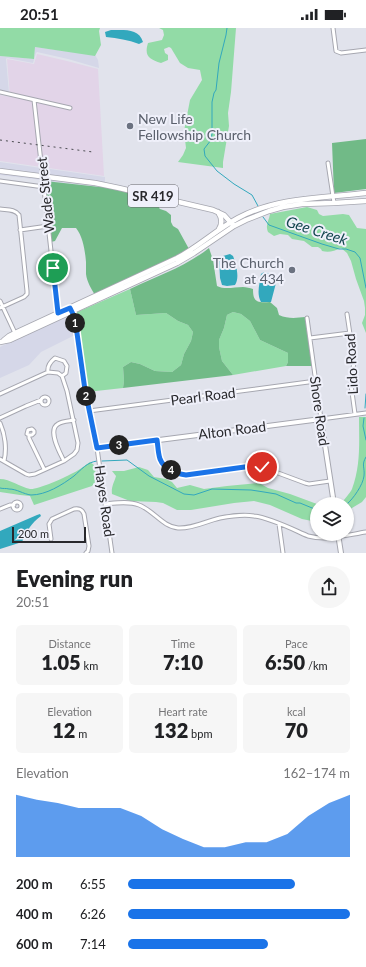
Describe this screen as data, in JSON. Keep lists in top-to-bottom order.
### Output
{
  "streets": {
    "main road": ["SR 419"],
    "street": [
      "Wade Street",
      "Lido Road",
      "Pearl Road",
      "Shore Road",
      "Alton Road",
      "Hayes Road"
    ]
  },
  "crossings": [
    ["Wade Street", "SR 419"],
    ["Lido Road", "Alton Road"],
    ["Pearl Road", "Shore Road"],
    ["Pearl Road", "Hayes Road"],
    ["Shore Road", "Alton Road"],
    ["Alton Road", "Hayes Road"]
  ],
  "water": ["Gee Creek"],
  "places": ["New Life Fellowship Church", "The Church at 434"],
  "scale_bar": "200 m",
  "page": {
    "status": "20:51",
    "pins": [
      "1",
      "2",
      "3",
      "4"
    ],
    "scale": "200 m",
    "heading": ["Evening run", "20:51"],
    "stats": [
      ["Distance", "1.05 km"],
      ["Time", "7:10"],
      ["Pace", "6:50 /km"],
      ["Elevation", "12 m"],
      ["Heart rate", "132 bpm"],
      ["kcal", "70"]
    ],
    "chart": ["Elevation", "162–174 m"],
    "list": [
      {
        "name": "200 m",
        "note": "6:55"
      },
      {
        "name": "400 m",
        "note": "6:26"
      },
      {
        "name": "600 m",
        "note": "7:14"
      }
    ]
  }
}
